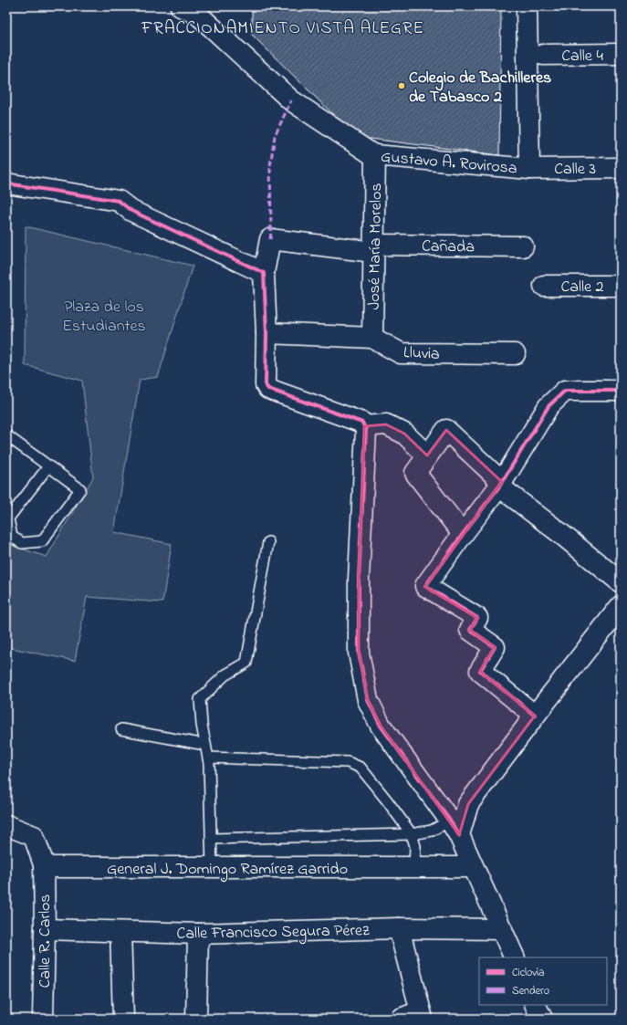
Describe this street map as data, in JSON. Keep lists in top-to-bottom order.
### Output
{
  "streets": {
    "street": [
      "Calle 4",
      "Gustavo A. Rovirosa",
      "Calle 3",
      "Cañada",
      "José María Morelos",
      "Calle 2",
      "Lluvia",
      "General J. Domingo Ramírez Garrido",
      "Calle Francisco Segura Pérez",
      "Calle R. Carlos"
    ]
  },
  "crossings": [
    ["Gustavo A. Rovirosa", "Calle 3"],
    ["Gustavo A. Rovirosa", "José María Morelos"],
    ["Cañada", "José María Morelos"],
    ["José María Morelos", "Lluvia"],
    ["General J. Domingo Ramírez Garrido", "Calle R. Carlos"],
    ["Calle Francisco Segura Pérez", "Calle R. Carlos"]
  ],
  "districts": ["FRACCIONAMIENTO VISTA ALEGRE"],
  "parks": ["Plaza de los Estudiantes"],
  "places": ["Colegio de Bachilleres de Tabasco 2"],
  "legend": ["Ciclovía", "Sendero"]
}
